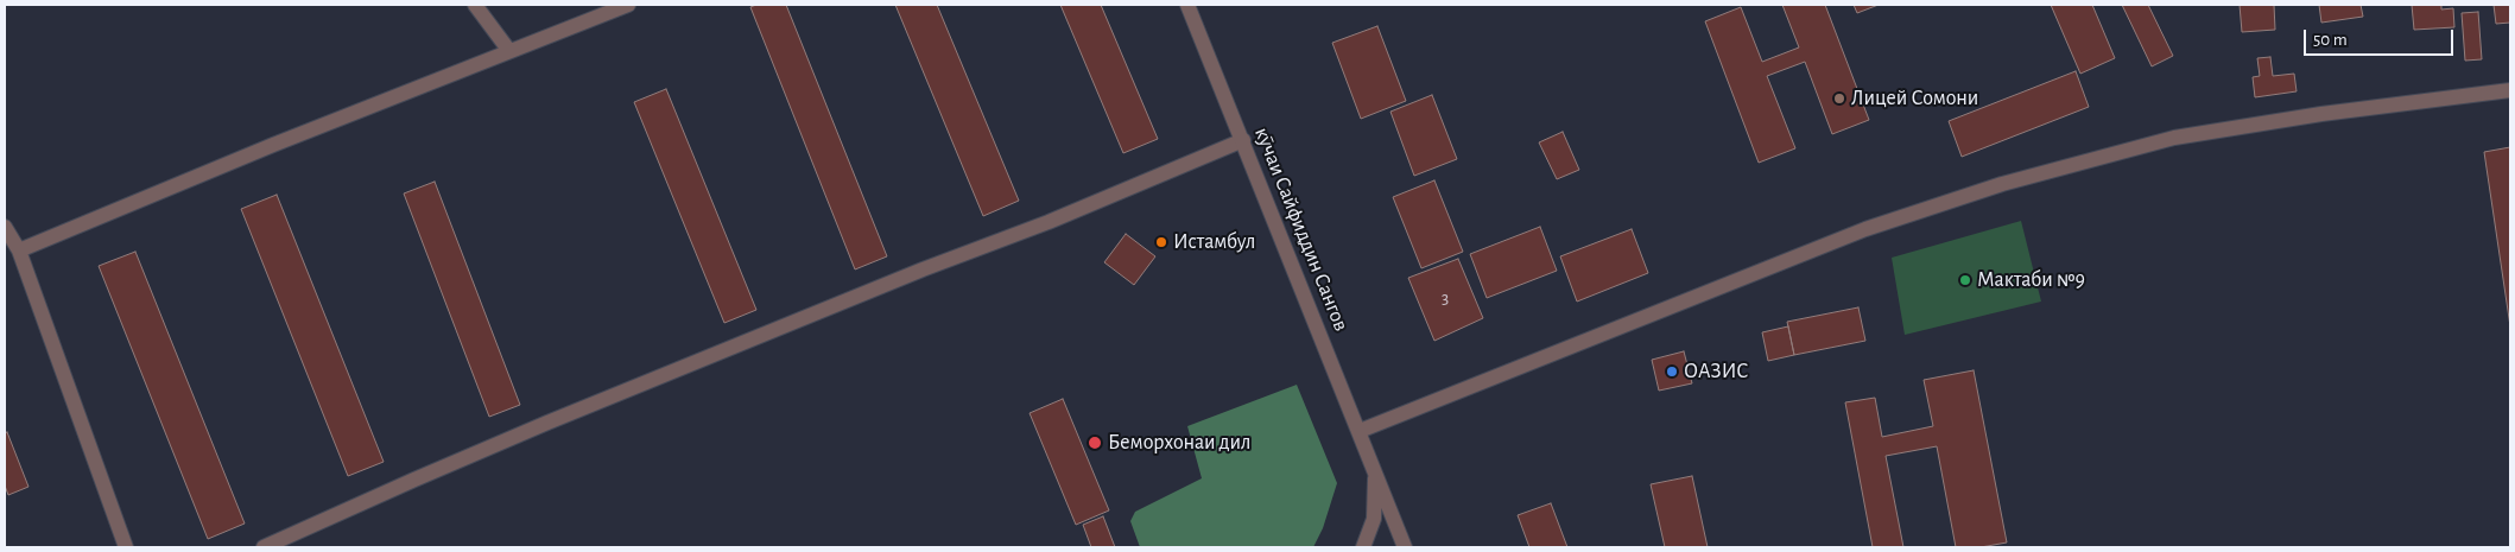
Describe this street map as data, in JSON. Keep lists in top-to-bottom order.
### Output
{
  "streets": {
    "street": ["кӯчаи Сайфиддин Сангов"]
  },
  "places": [
    "Лицей Сомони",
    "Истамбул",
    "Мактаби №9",
    "ОАЗИС",
    "Беморхонаи дил"
  ],
  "house_numbers": ["3"],
  "scale_bar": "50 m"
}
